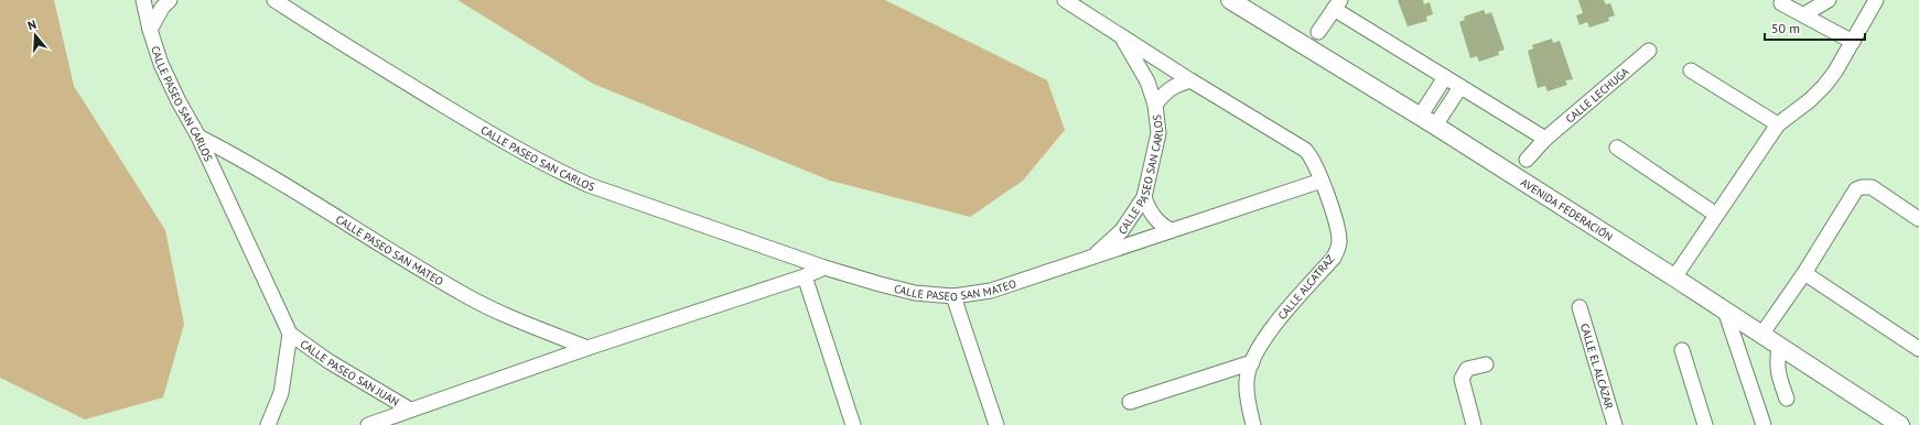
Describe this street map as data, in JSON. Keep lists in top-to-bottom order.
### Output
{
  "streets": {
    "main road": ["AVENIDA FEDERACIÓN"],
    "street": [
      "CALLE LECHUGA",
      "CALLE PASEO SAN CARLOS",
      "CALLE PASEO SAN MATEO",
      "CALLE ALCATRAZ",
      "CALLE EL ALCÁZAR",
      "CALLE PASEO SAN JUAN"
    ]
  },
  "crossings": [
    ["CALLE PASEO SAN CARLOS", "CALLE PASEO SAN MATEO"],
    ["CALLE PASEO SAN CARLOS", "CALLE ALCATRAZ"],
    ["CALLE PASEO SAN CARLOS", "CALLE PASEO SAN JUAN"],
    ["CALLE PASEO SAN MATEO", "CALLE ALCATRAZ"]
  ],
  "scale_bar": "50 m",
  "north": "top"
}
